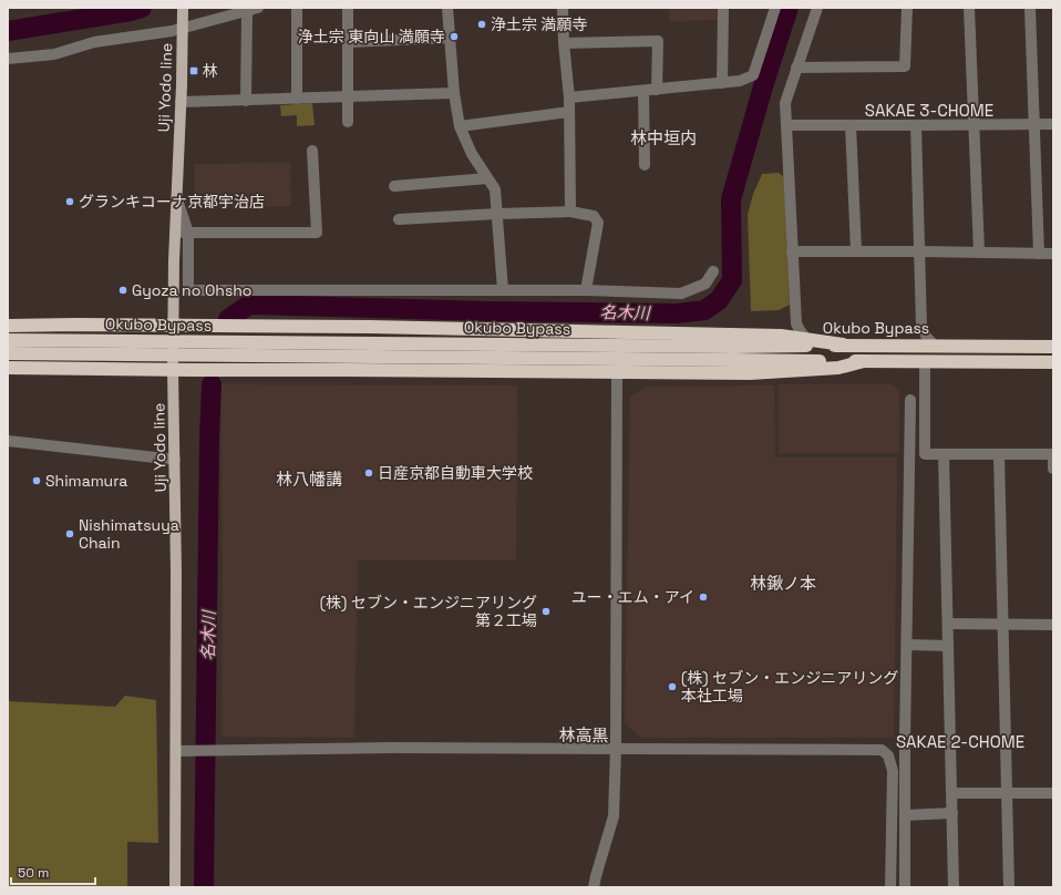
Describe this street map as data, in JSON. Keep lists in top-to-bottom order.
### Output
{
  "streets": {
    "highway": ["Okubo Bypass"],
    "main road": ["Uji Yodo line"]
  },
  "districts": [
    "SAKAE 3-CHOME",
    "林中垣内",
    "林八幡講",
    "林鍬ノ本",
    "林高黒",
    "SAKAE 2-CHOME"
  ],
  "water": ["名木川"],
  "places": {
    "other": [
      "浄土宗 満願寺",
      "浄土宗 東向山 満願寺",
      "グランキコーナ京都宇治店",
      "Gyoza no Ohsho",
      "日産京都自動車大学校",
      "Shimamura",
      "Nishimatsuya Chain",
      "ユー・エム・アイ",
      "(株) セブン・エンジニアリング 第２工場",
      "(株) セブン・エンジニアリング 本社工場"
    ],
    "transit": ["林"]
  },
  "scale_bar": "50 m"
}
